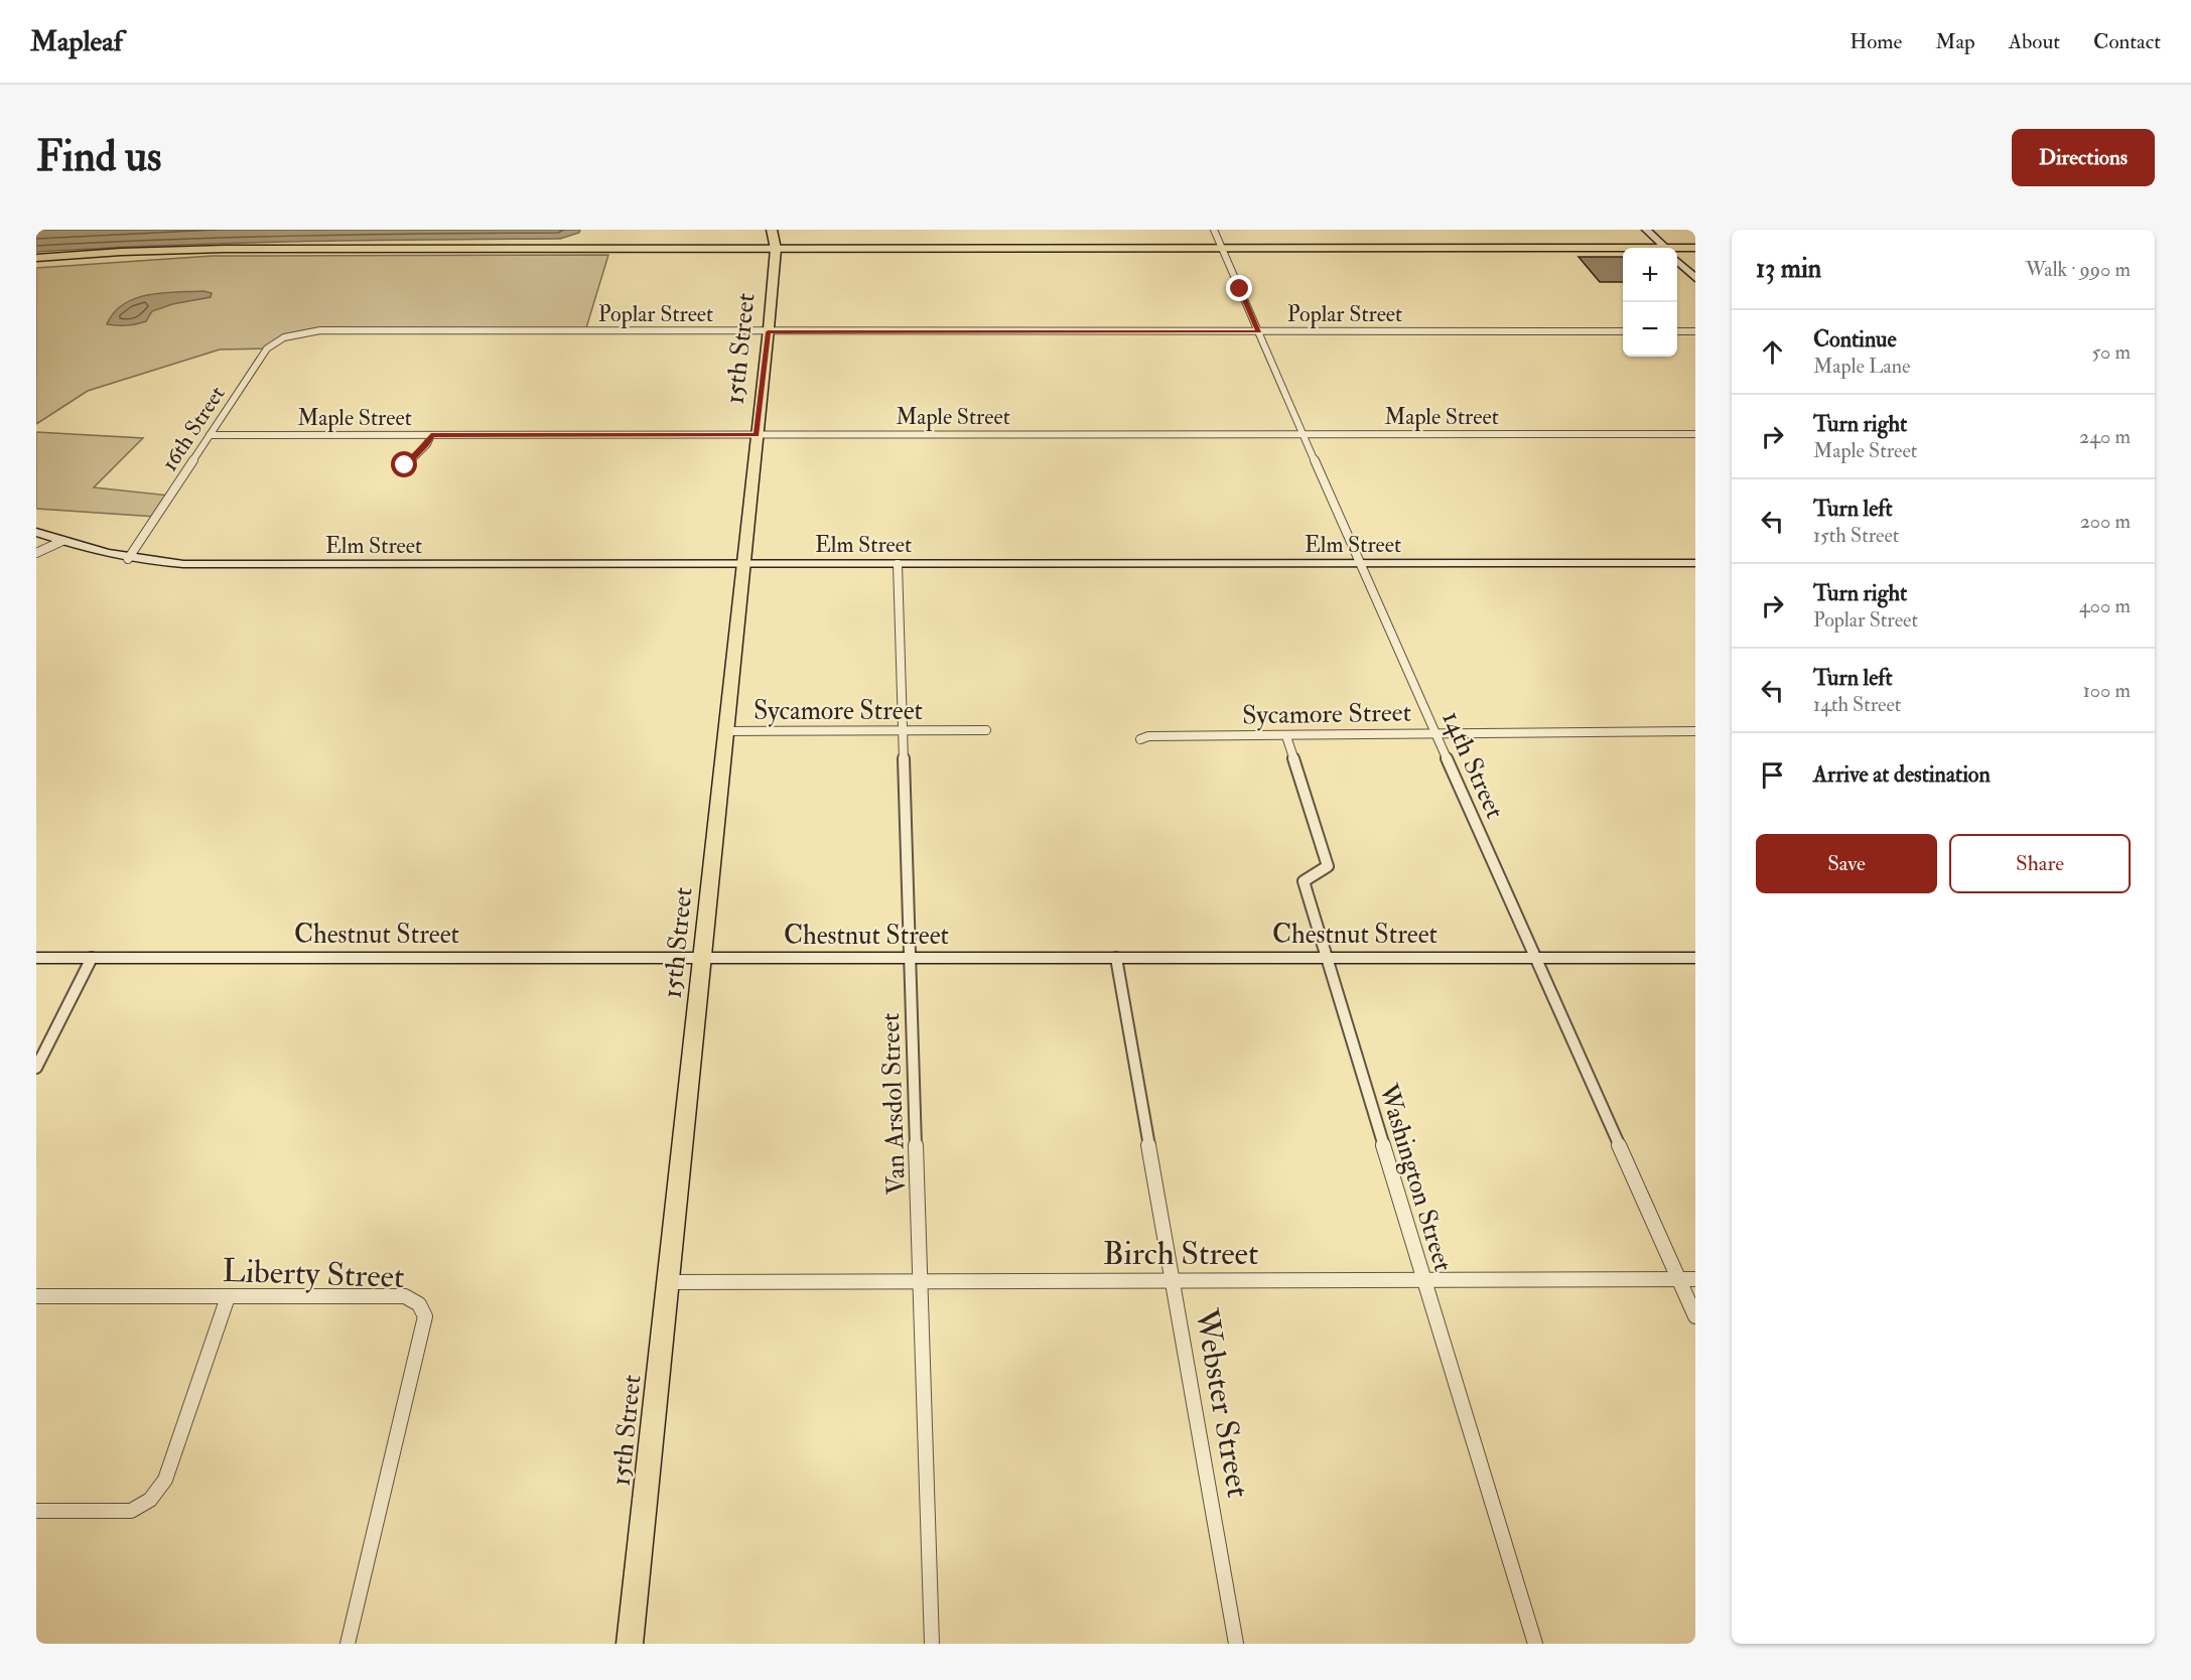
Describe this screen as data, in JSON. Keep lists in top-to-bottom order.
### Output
{
  "streets": {
    "main road": ["15th Street", "Elm Street", "Chestnut Street"],
    "street": [
      "Poplar Street",
      "Maple Street",
      "16th Street",
      "Sycamore Street",
      "14th Street",
      "Van Arsdol Street",
      "Washington Street",
      "Birch Street",
      "Liberty Street",
      "Webster Street"
    ]
  },
  "crossings": [
    ["Poplar Street", "15th Street"],
    ["Poplar Street", "16th Street"],
    ["Poplar Street", "14th Street"],
    ["15th Street", "Maple Street"],
    ["15th Street", "Elm Street"],
    ["15th Street", "Sycamore Street"],
    ["15th Street", "Chestnut Street"],
    ["15th Street", "Birch Street"],
    ["Maple Street", "16th Street"],
    ["Maple Street", "14th Street"],
    ["16th Street", "Elm Street"],
    ["Elm Street", "14th Street"],
    ["Elm Street", "Van Arsdol Street"],
    ["Sycamore Street", "14th Street"],
    ["Sycamore Street", "Van Arsdol Street"],
    ["Sycamore Street", "Washington Street"],
    ["14th Street", "Chestnut Street"],
    ["14th Street", "Birch Street"],
    ["Chestnut Street", "Van Arsdol Street"],
    ["Chestnut Street", "Washington Street"],
    ["Chestnut Street", "Webster Street"],
    ["Van Arsdol Street", "Birch Street"],
    ["Washington Street", "Birch Street"],
    ["Birch Street", "Webster Street"]
  ],
  "page": {
    "header": "Mapleaf",
    "nav": [
      "Home",
      "Map",
      "About",
      "Contact"
    ],
    "buttons": [
      "Directions",
      ["Save", "Share"]
    ],
    "title": "Find us",
    "heading": ["13 min", "Walk · 990 m"],
    "map_buttons": ["+", "−"],
    "list": [
      ["Continue", "Maple Lane", "50 m"],
      ["Turn right", "Maple Street", "240 m"],
      ["Turn left", "15th Street", "200 m"],
      ["Turn right", "Poplar Street", "400 m"],
      ["Turn left", "14th Street", "100 m"],
      "Arrive at destination"
    ]
  }
}
